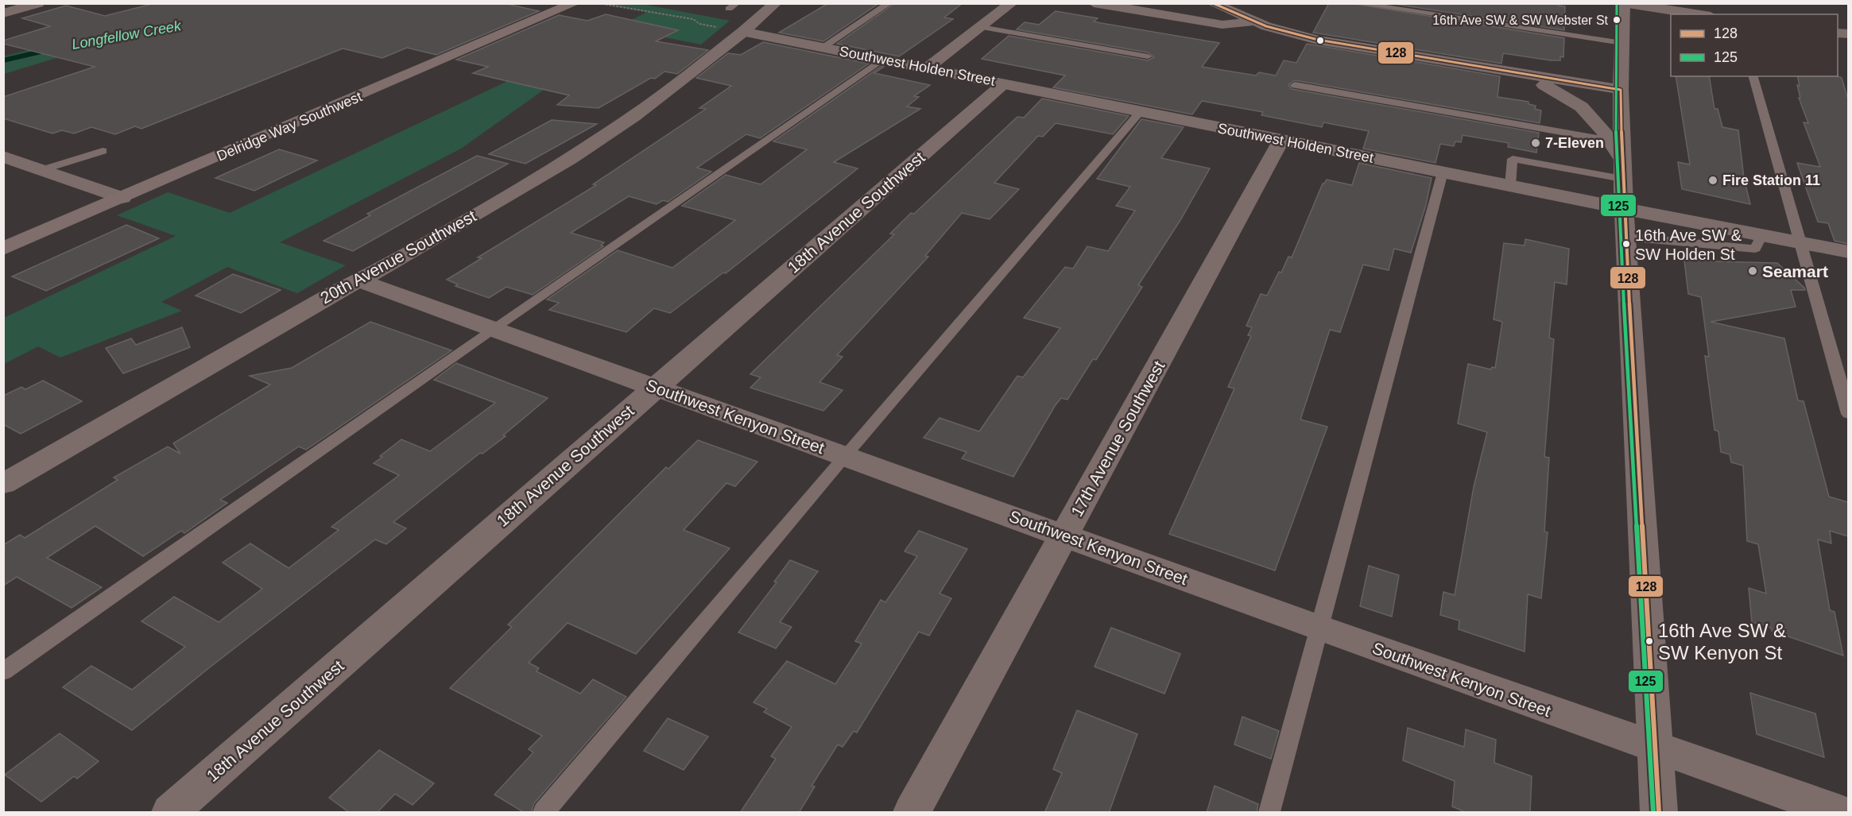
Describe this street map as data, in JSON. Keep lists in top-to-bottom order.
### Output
{
  "streets": {
    "main road": ["Delridge Way Southwest"],
    "street": [
      "Southwest Holden Street",
      "18th Avenue Southwest",
      "20th Avenue Southwest",
      "Southwest Kenyon Street",
      "17th Avenue Southwest"
    ]
  },
  "crossings": [
    ["Southwest Holden Street", "18th Avenue Southwest"],
    ["Southwest Holden Street", "20th Avenue Southwest"],
    ["Southwest Holden Street", "17th Avenue Southwest"],
    ["18th Avenue Southwest", "Southwest Kenyon Street"],
    ["20th Avenue Southwest", "Southwest Kenyon Street"],
    ["Southwest Kenyon Street", "17th Avenue Southwest"]
  ],
  "water": ["Longfellow Creek"],
  "places": [
    "16th Ave SW & SW Webster St",
    "7-Eleven",
    "Fire Station 11",
    "16th Ave SW & SW Holden St",
    "Seamart",
    "16th Ave SW & SW Kenyon St"
  ],
  "lines": ["transit line 128", "transit line 125"],
  "legend": ["128", "125"]
}
